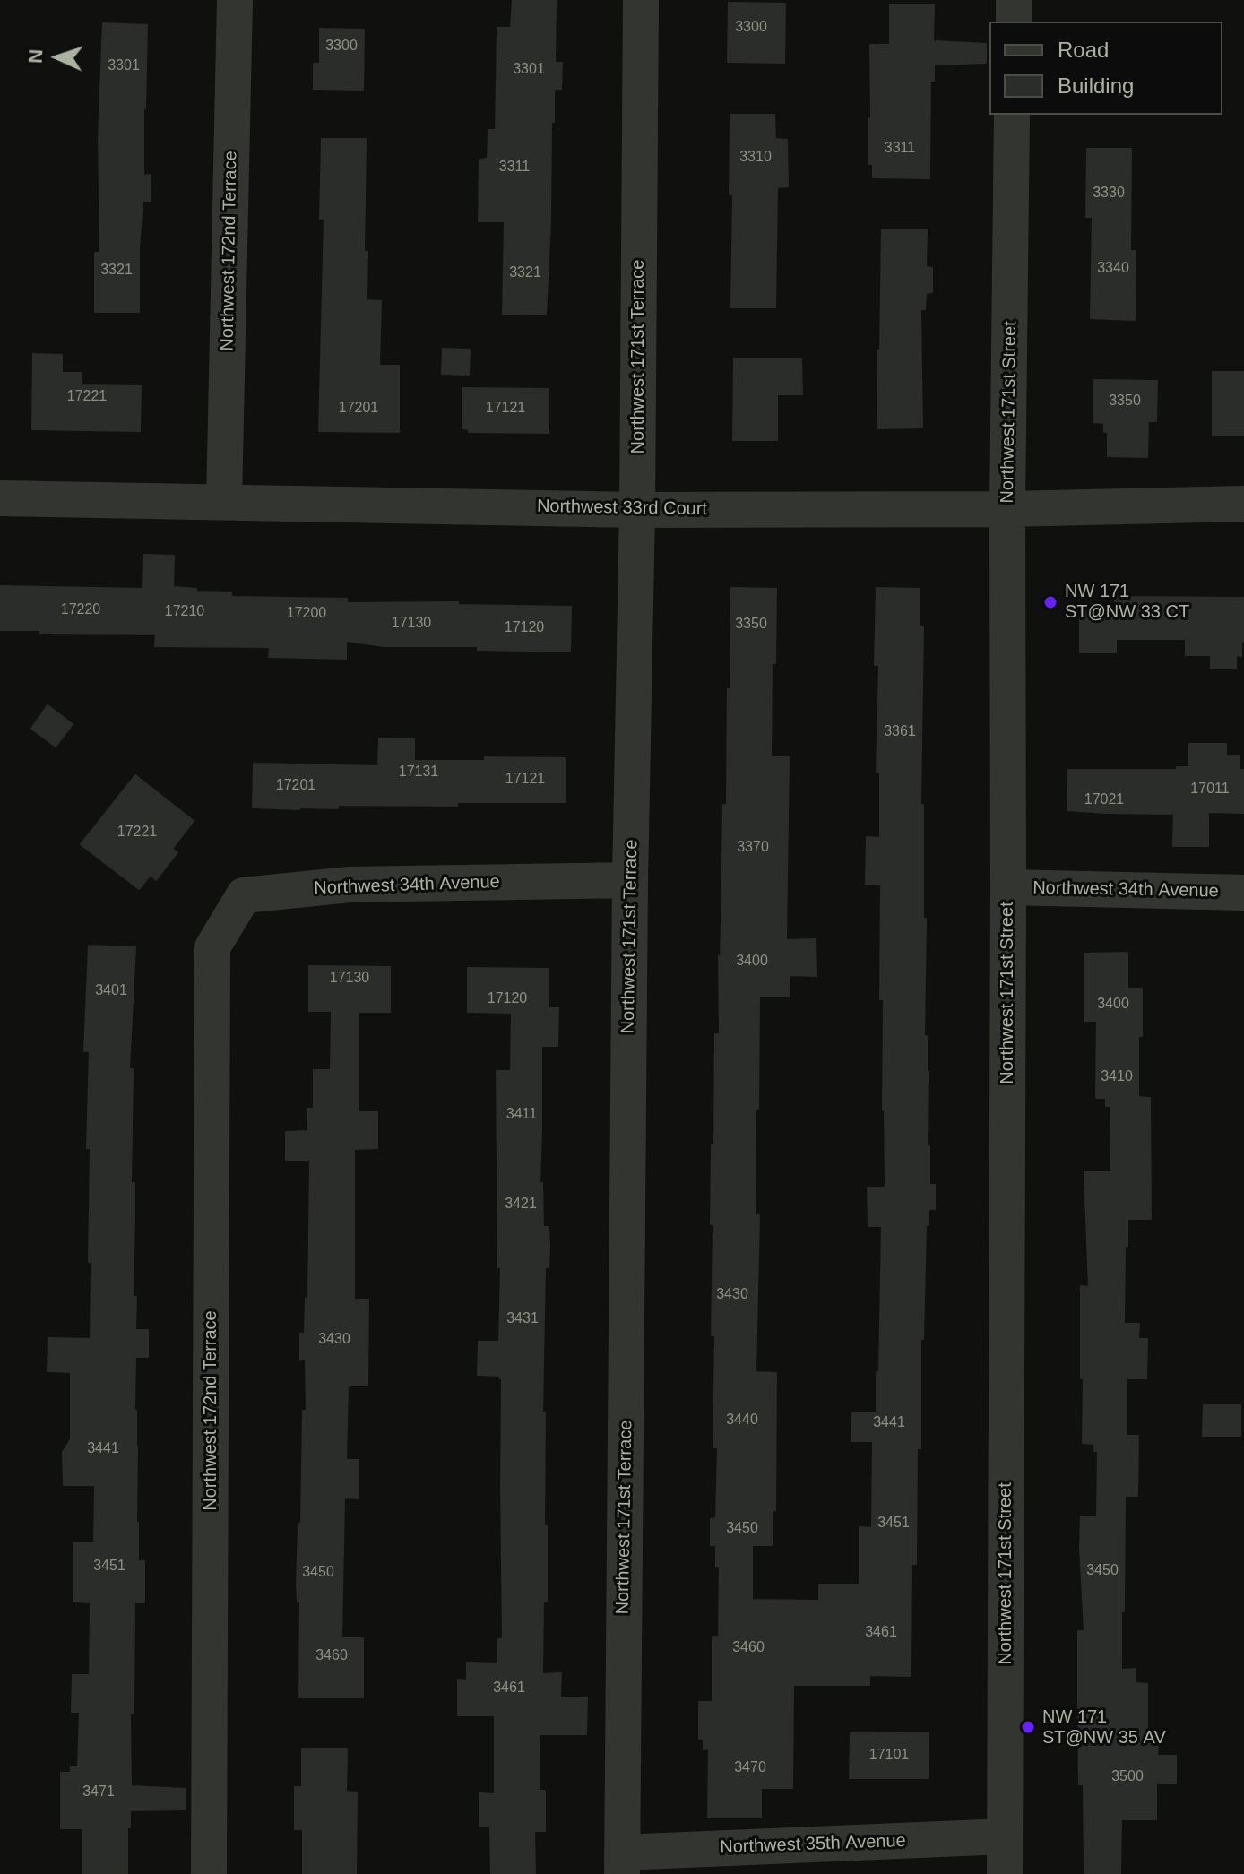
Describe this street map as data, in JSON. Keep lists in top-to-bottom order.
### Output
{
  "streets": {
    "street": [
      "Northwest 172nd Terrace",
      "Northwest 171st Terrace",
      "Northwest 171st Street",
      "Northwest 33rd Court",
      "Northwest 34th Avenue",
      "Northwest 35th Avenue"
    ]
  },
  "crossings": [
    ["Northwest 172nd Terrace", "Northwest 33rd Court"],
    ["Northwest 172nd Terrace", "Northwest 34th Avenue"],
    ["Northwest 171st Terrace", "Northwest 33rd Court"],
    ["Northwest 171st Terrace", "Northwest 34th Avenue"],
    ["Northwest 171st Terrace", "Northwest 35th Avenue"],
    ["Northwest 171st Street", "Northwest 33rd Court"],
    ["Northwest 171st Street", "Northwest 34th Avenue"],
    ["Northwest 171st Street", "Northwest 35th Avenue"]
  ],
  "places": ["NW 171 ST@NW 33 CT", "NW 171 ST@NW 35 AV"],
  "house_numbers": [
    "3300",
    "3300",
    "3301",
    "3301",
    "3311",
    "3310",
    "3311",
    "3330",
    "3340",
    "3321",
    "3321",
    "17221",
    "3350",
    "17201",
    "17121",
    "17220",
    "17210",
    "17200",
    "17130",
    "3350",
    "17120",
    "3361",
    "17131",
    "17121",
    "17201",
    "17011",
    "17021",
    "17221",
    "3370",
    "3400",
    "17130",
    "3401",
    "17120",
    "3400",
    "3410",
    "3411",
    "3421",
    "3430",
    "3431",
    "3430",
    "3440",
    "3441",
    "3441",
    "3451",
    "3450",
    "3451",
    "3450",
    "3450",
    "3461",
    "3460",
    "3460",
    "3461",
    "17101",
    "3470",
    "3500",
    "3471"
  ],
  "legend": ["Road", "Building"],
  "north": "left"
}
